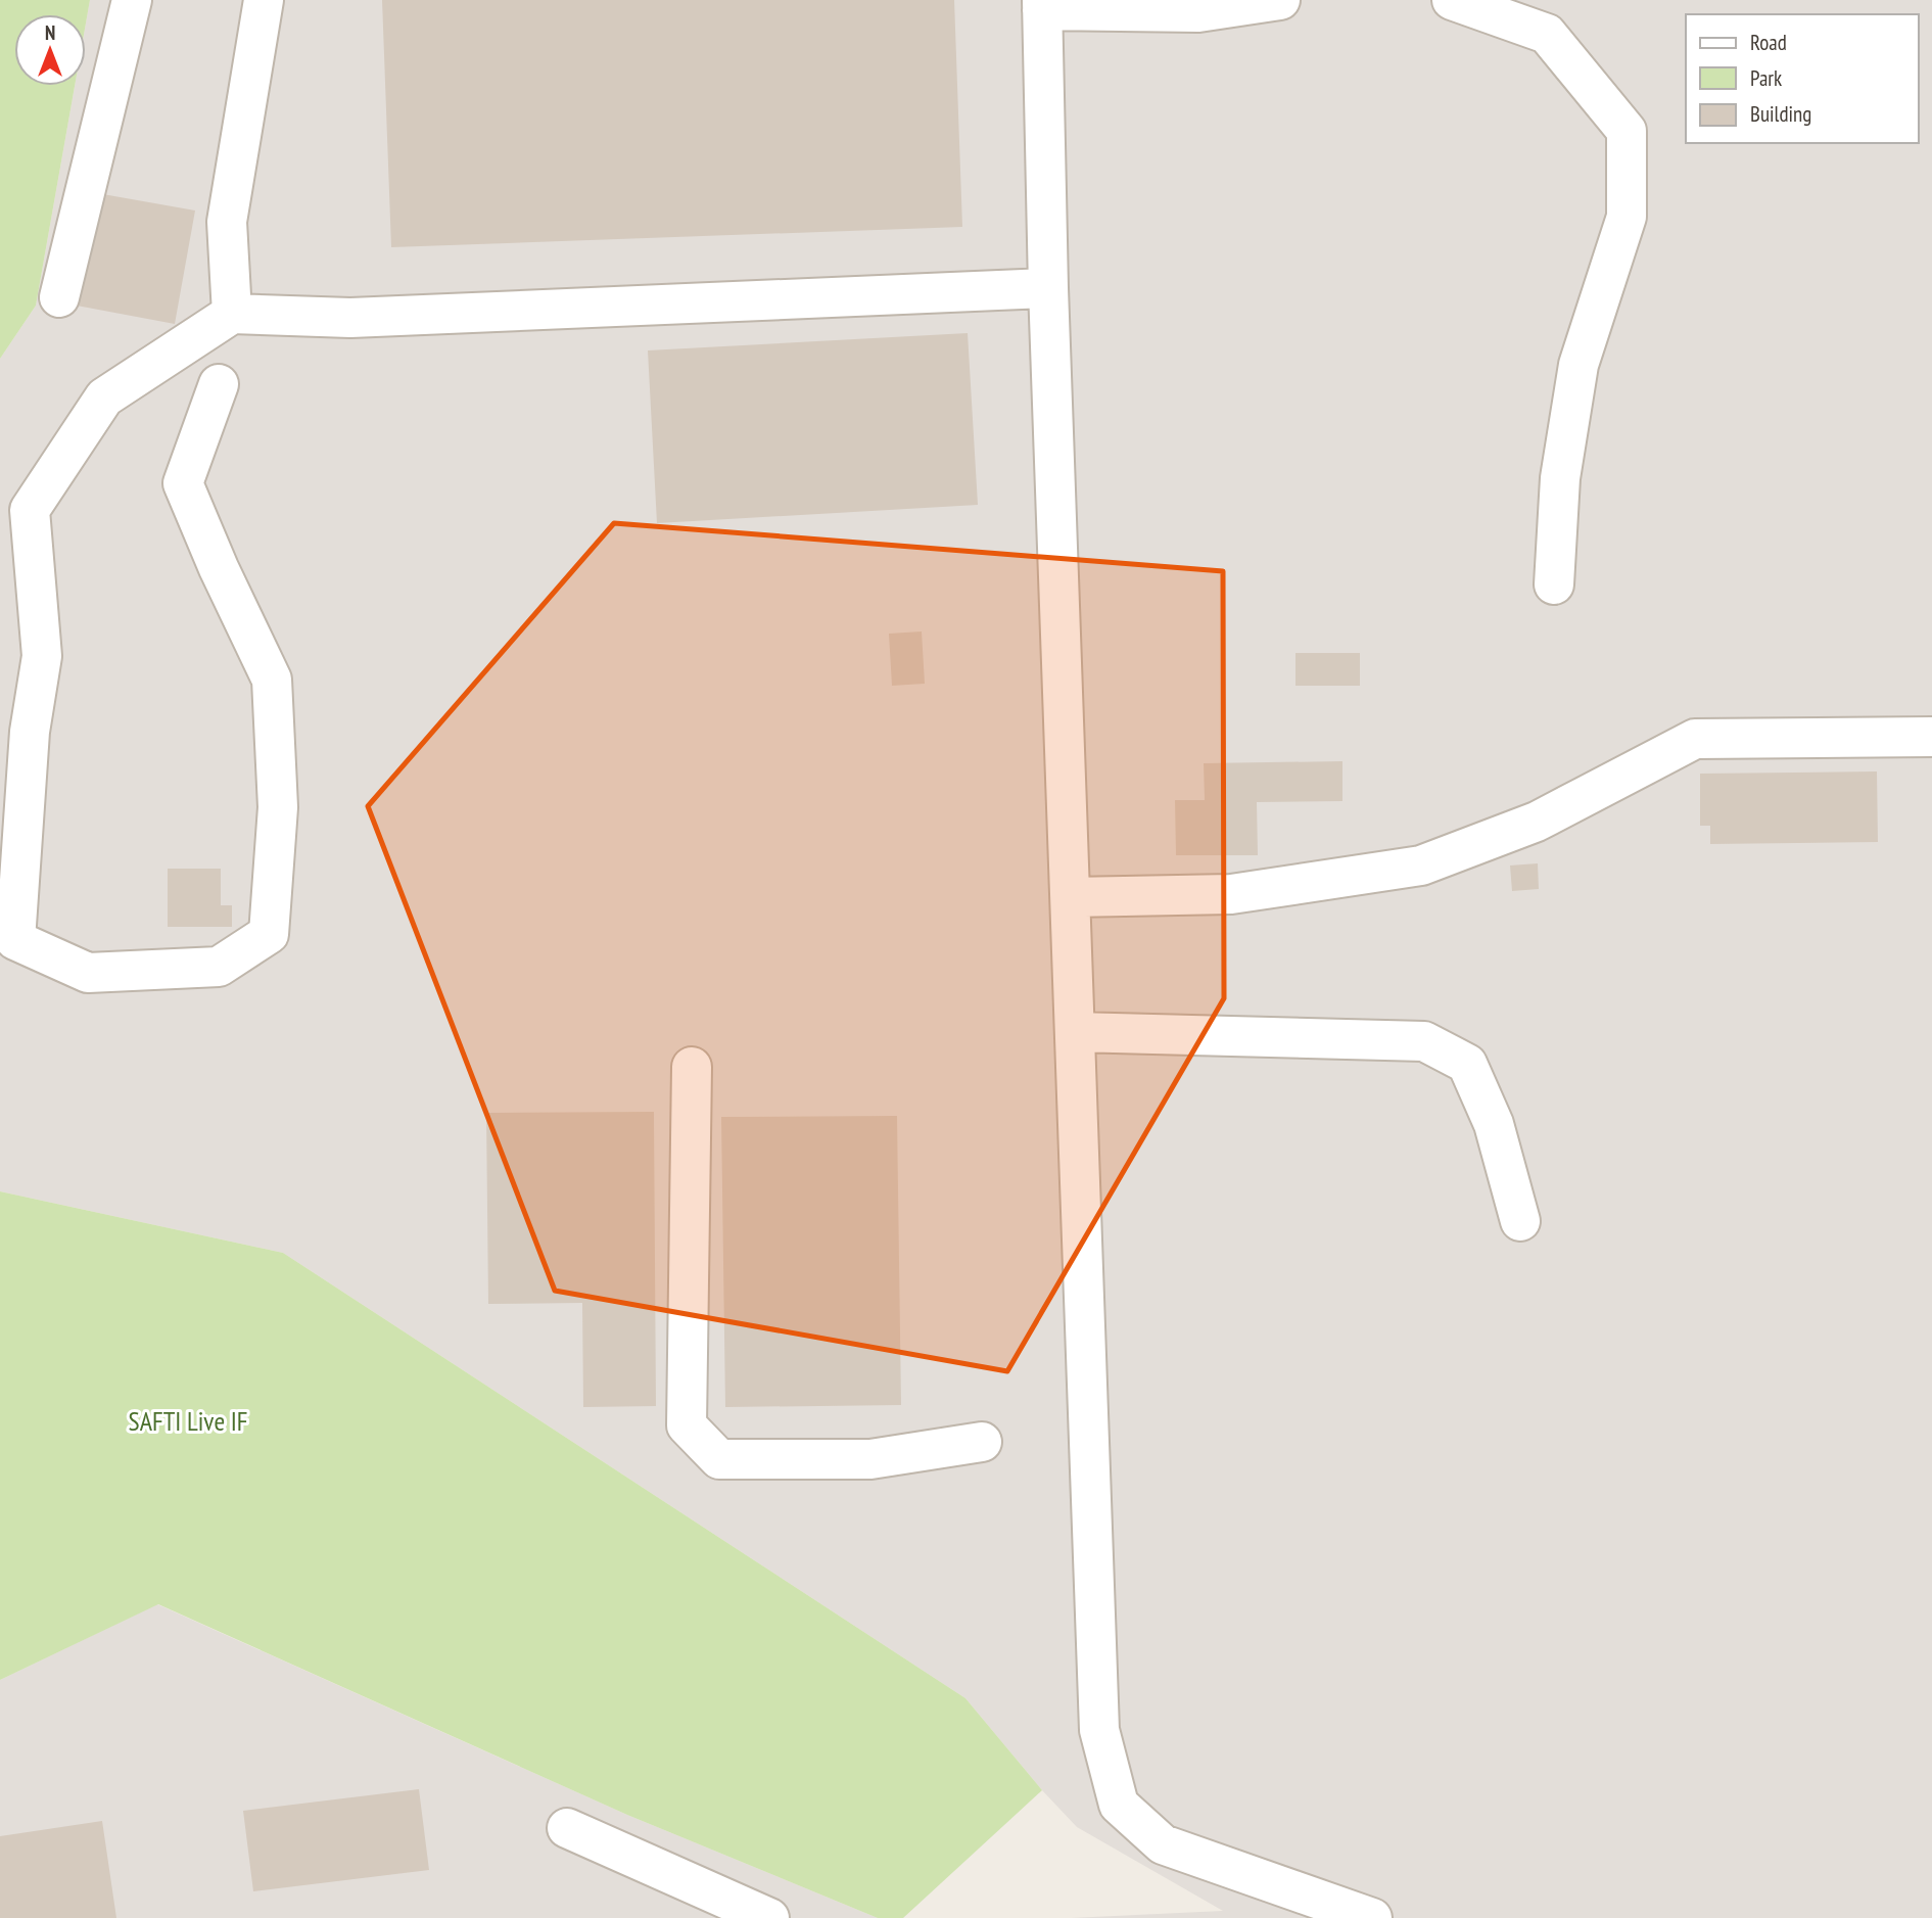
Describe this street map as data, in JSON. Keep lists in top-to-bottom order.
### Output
{
  "parks": ["SAFTI Live IF"],
  "legend": ["Road", "Park", "Building"],
  "north": "top"
}
